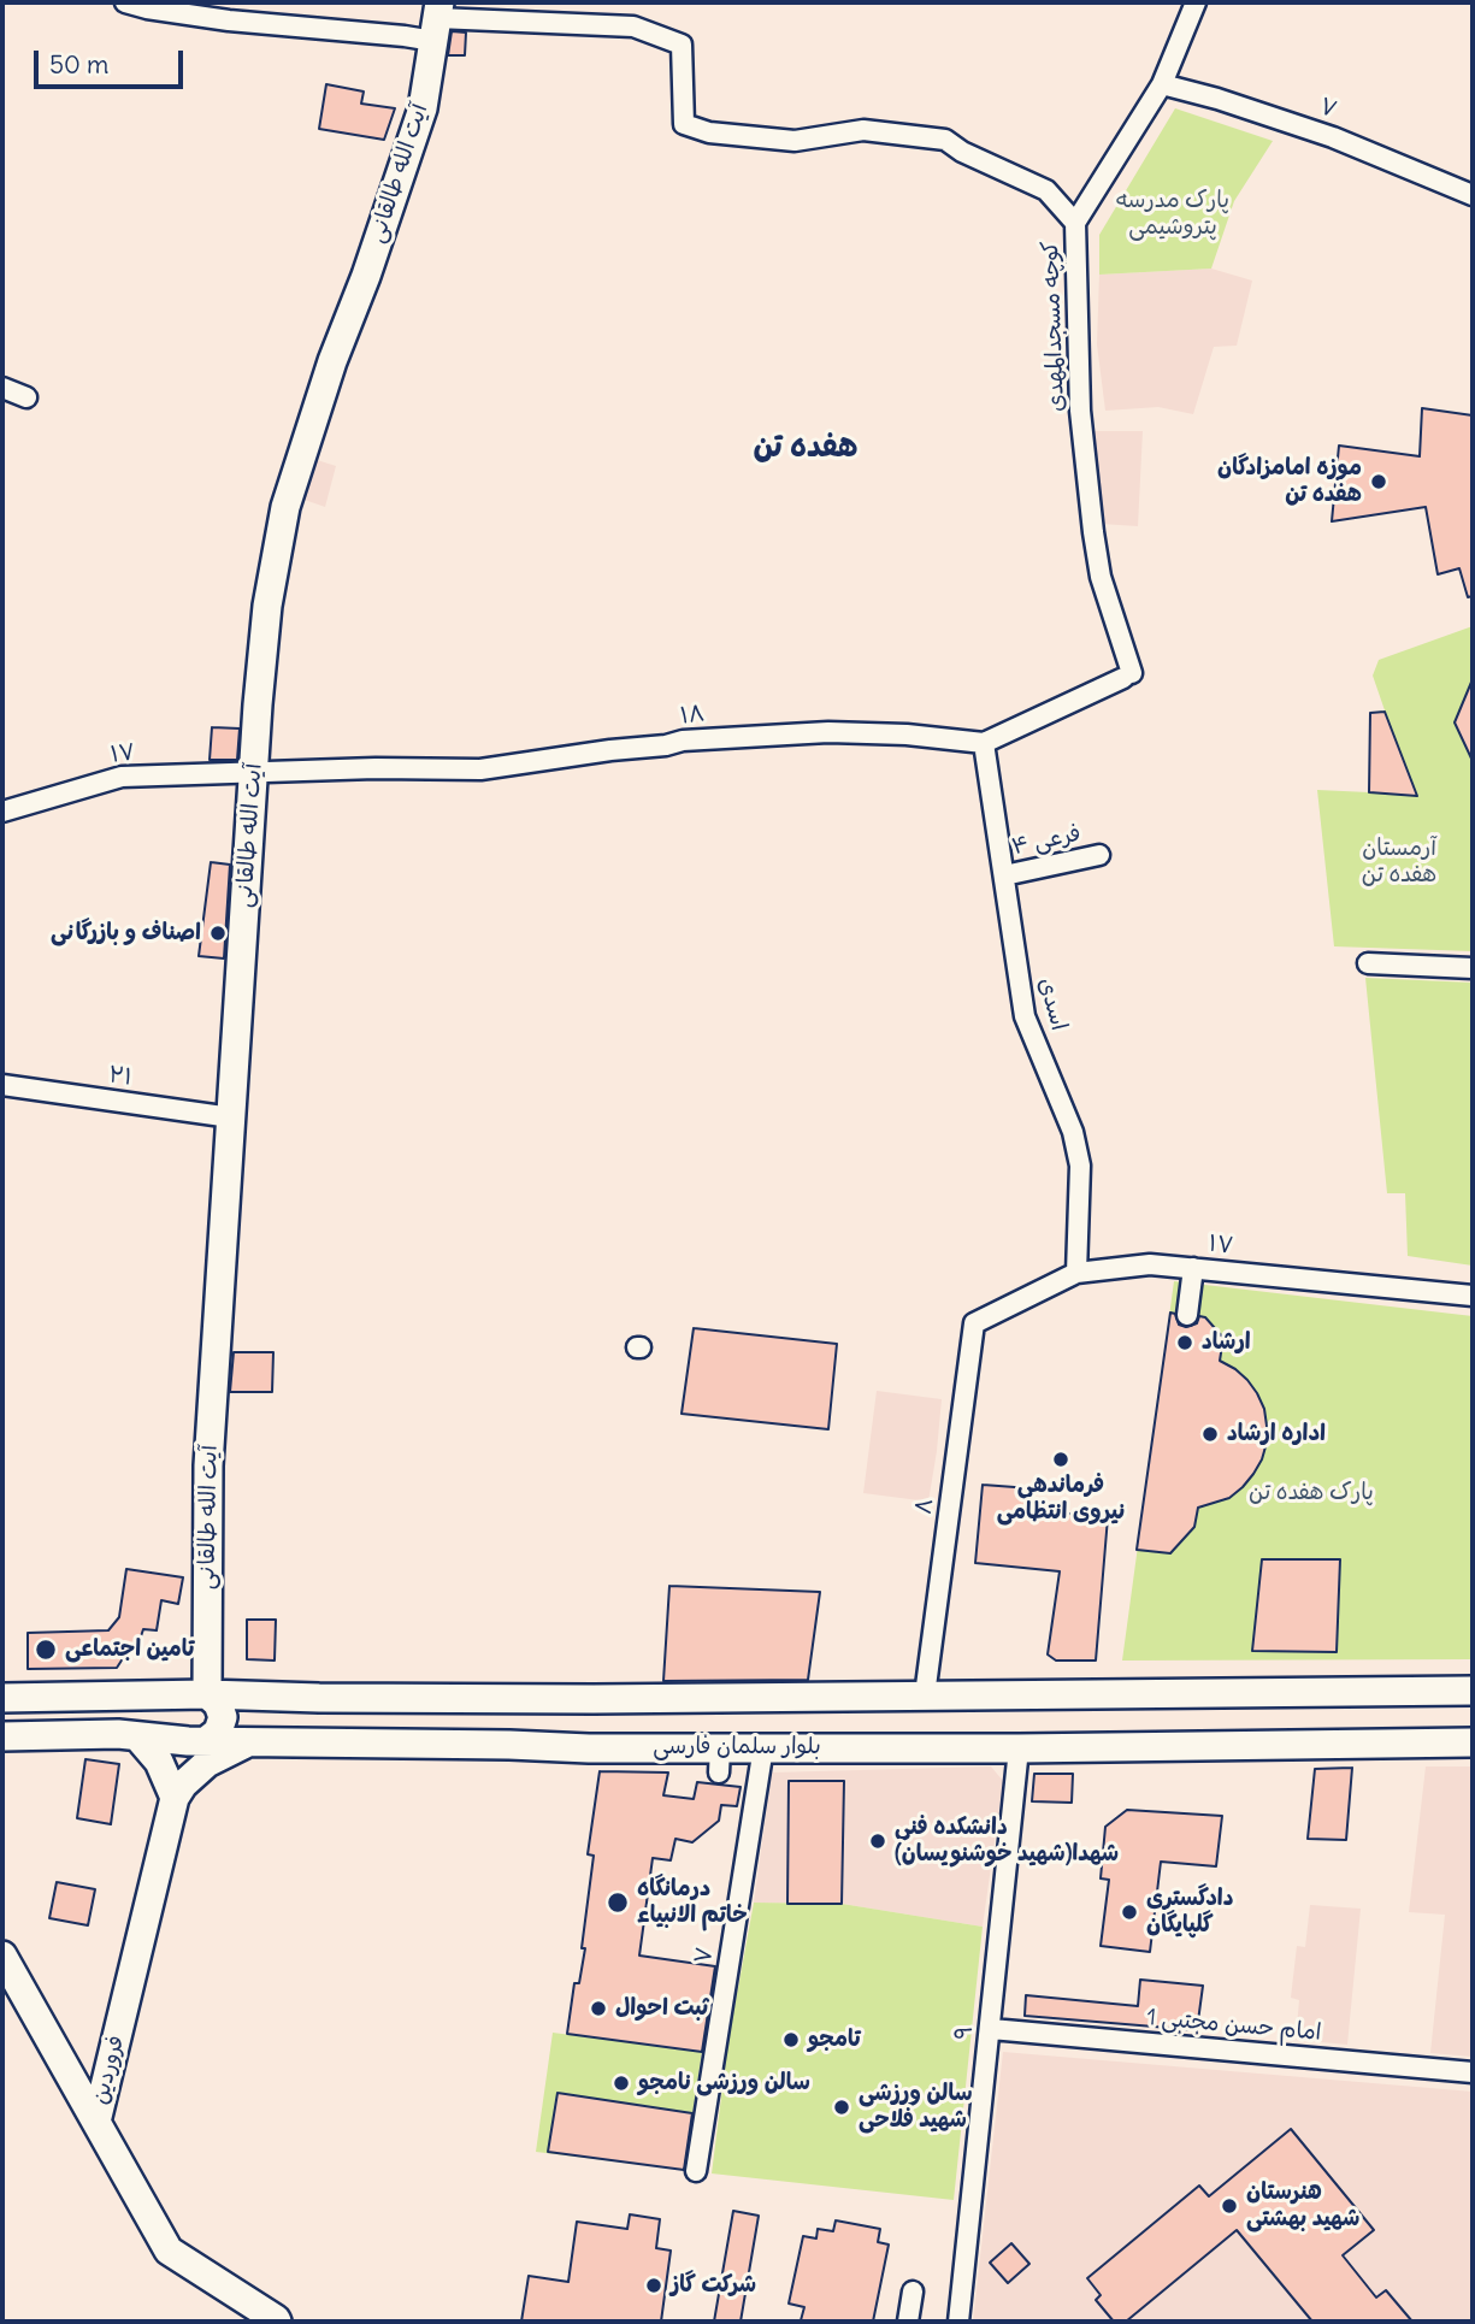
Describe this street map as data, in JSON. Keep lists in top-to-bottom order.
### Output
{
  "streets": {
    "main road": ["آیت الله طالقانی", "بلوار سلمان فارسی", "فروردین"],
    "street": [
      "۷",
      "کوچه مسجدالمهدی",
      "۱۸",
      "۱۷",
      "فرعی ۴",
      "اسدی",
      "۲۱",
      "۸",
      "امام حسن مجتبی 1",
      "۹"
    ]
  },
  "crossings": [
    ["۷", "کوچه مسجدالمهدی"],
    ["۷", "بلوار سلمان فارسی"],
    ["آیت الله طالقانی", "۱۸"],
    ["آیت الله طالقانی", "۱۷"],
    ["آیت الله طالقانی", "۲۱"],
    ["آیت الله طالقانی", "بلوار سلمان فارسی"],
    ["کوچه مسجدالمهدی", "۱۸"],
    ["کوچه مسجدالمهدی", "اسدی"],
    ["۱۸", "۱۷"],
    ["۱۸", "اسدی"],
    ["۱۷", "اسدی"],
    ["۱۷", "۸"],
    ["فرعی ۴", "اسدی"],
    ["بلوار سلمان فارسی", "۹"],
    ["امام حسن مجتبی 1", "۹"]
  ],
  "districts": ["هفده تن"],
  "parks": ["پارک مدرسه پتروشیمی", "آرمستان هفده تن", "پارک هفده تن"],
  "places": [
    "موزه امامزادگان هفده تن",
    "اصناف و بازرگانی",
    "ارشاد",
    "اداره ارشاد",
    "فرماندهی نیروی انتظامی",
    "تامین اجتماعی",
    "دانشکده فنی شهدا(شهید خوشنویسان)",
    "درمانگاه خاتم الانبیاء",
    "دادگستری گلپایگان",
    "ثبت احوال",
    "تامجو",
    "سالن ورزشی نامجو",
    "سالن ورزشی شهید فلاحی",
    "هنرستان شهید بهشتی",
    "شرکت گاز"
  ],
  "scale_bar": "50 m"
}
